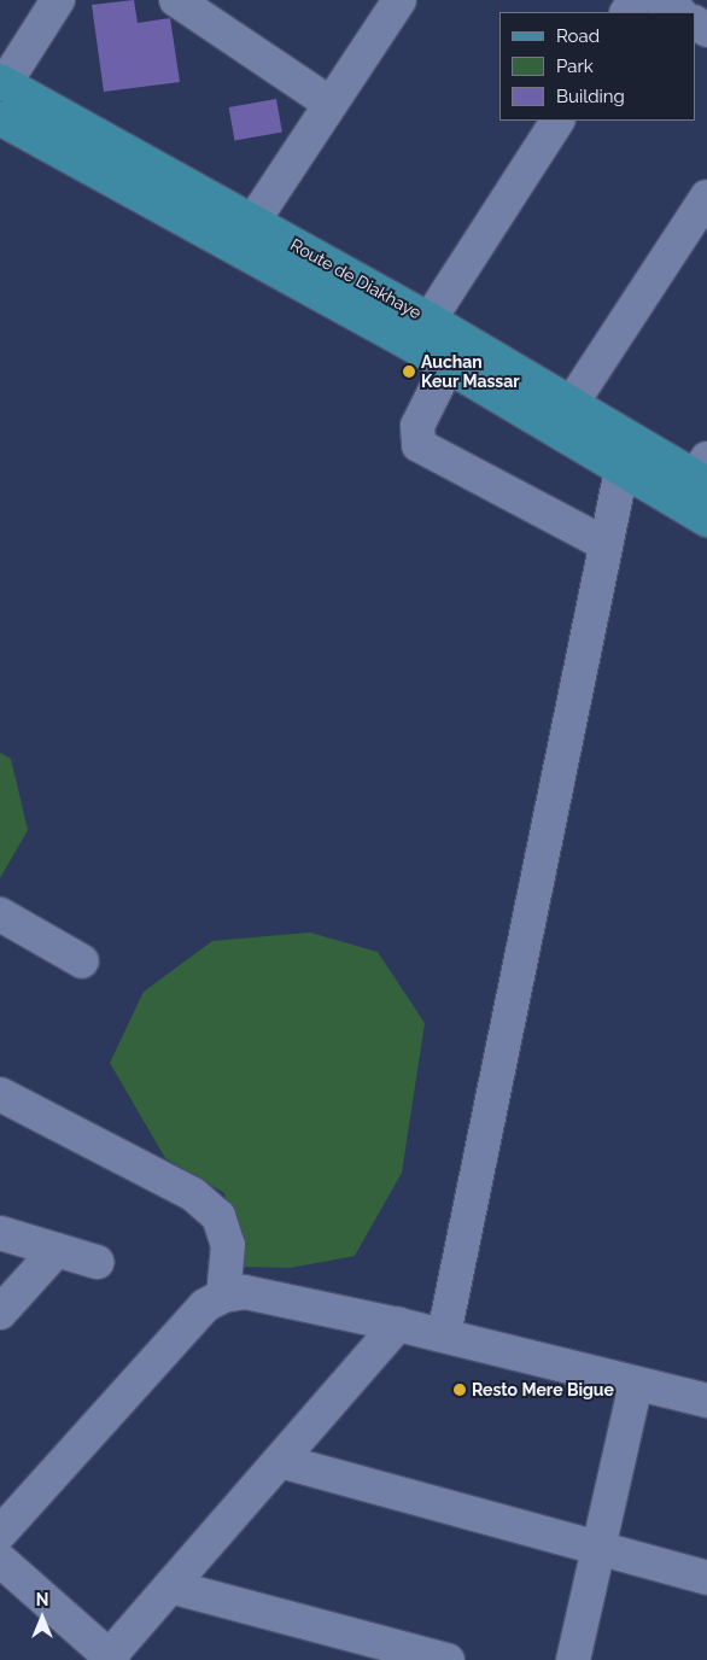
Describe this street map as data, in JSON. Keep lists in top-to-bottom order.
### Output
{
  "streets": {
    "main road": ["Route de Diakhaye"]
  },
  "places": ["Auchan Keur Massar", "Resto Mere Bigue"],
  "legend": ["Road", "Park", "Building"],
  "north": "top"
}
